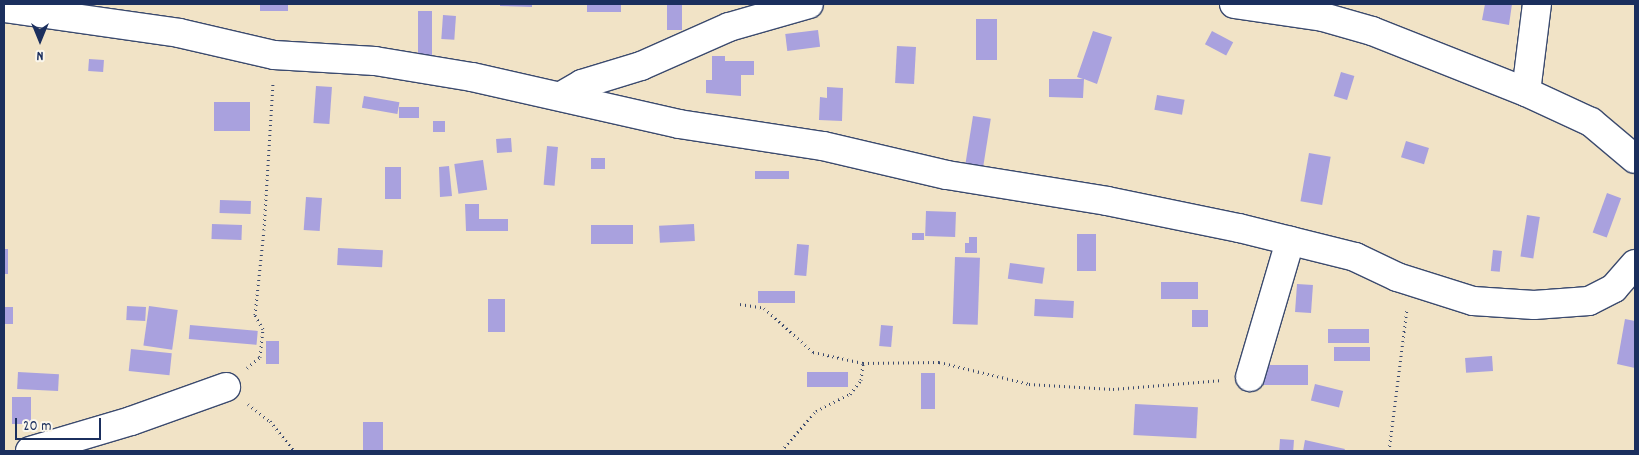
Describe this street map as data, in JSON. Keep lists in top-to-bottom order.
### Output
{
  "scale_bar": "20 m",
  "north": "bottom"
}
